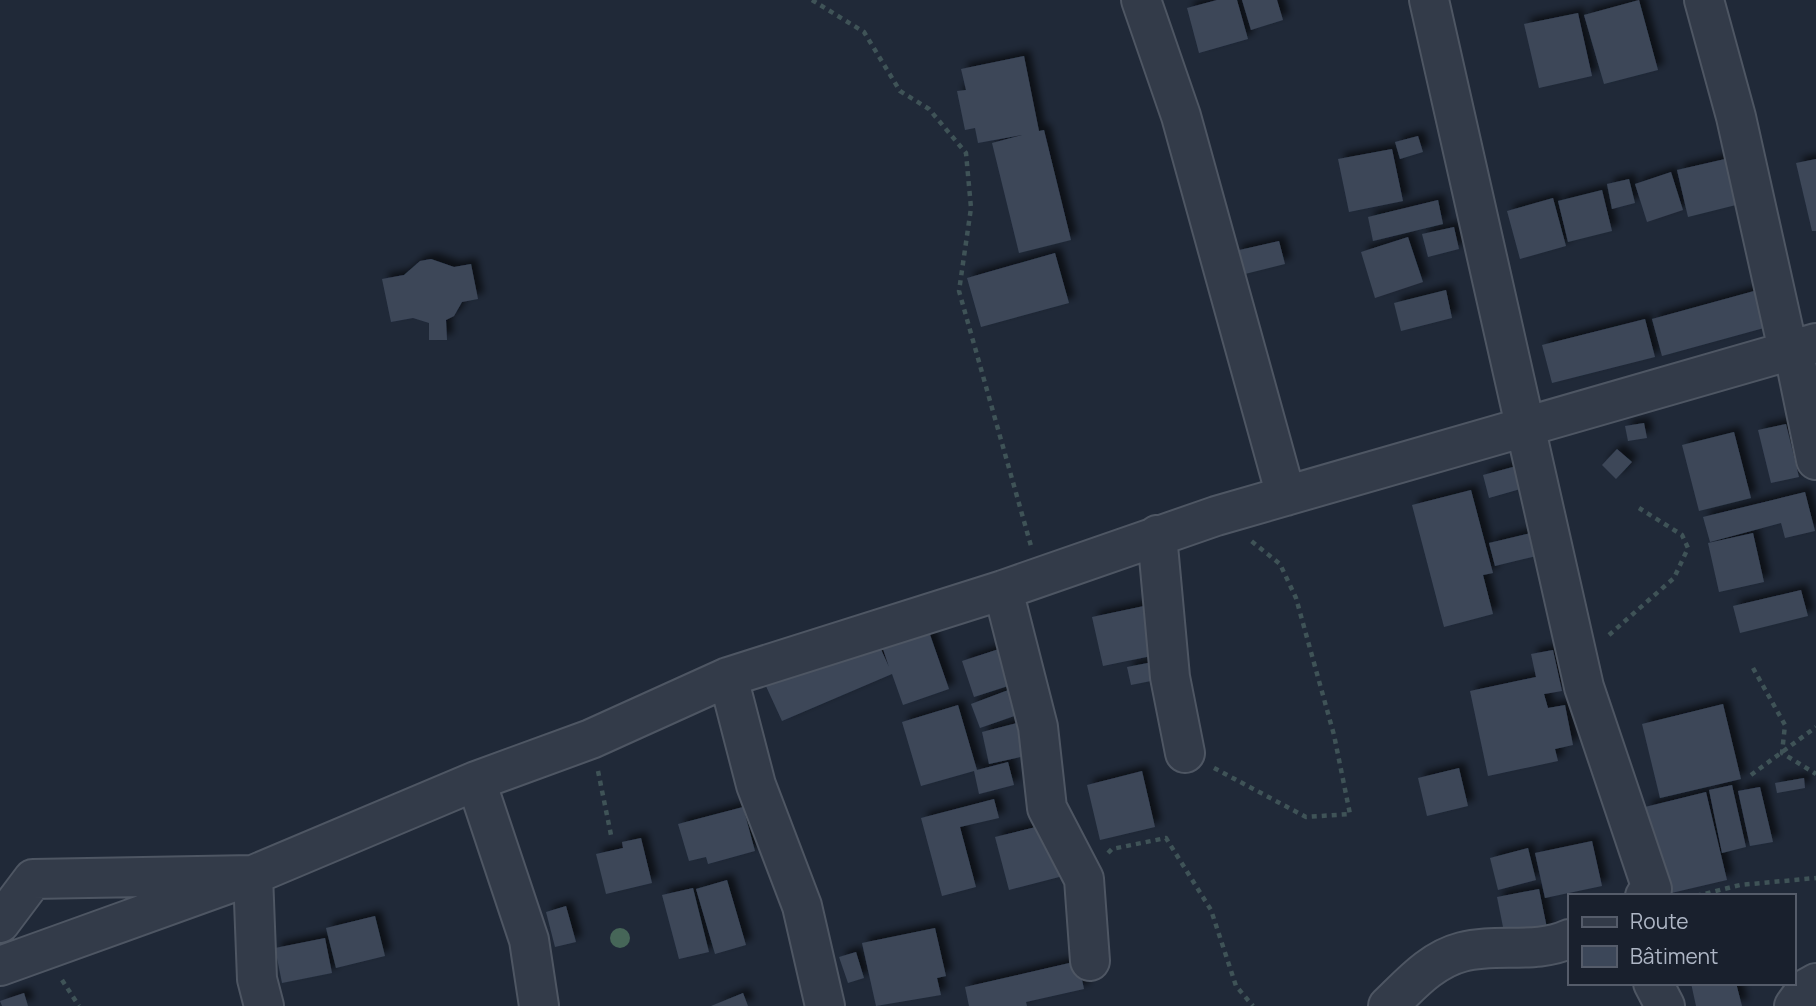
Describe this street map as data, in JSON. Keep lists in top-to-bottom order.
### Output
{
  "legend": ["Route", "Bâtiment"]
}
